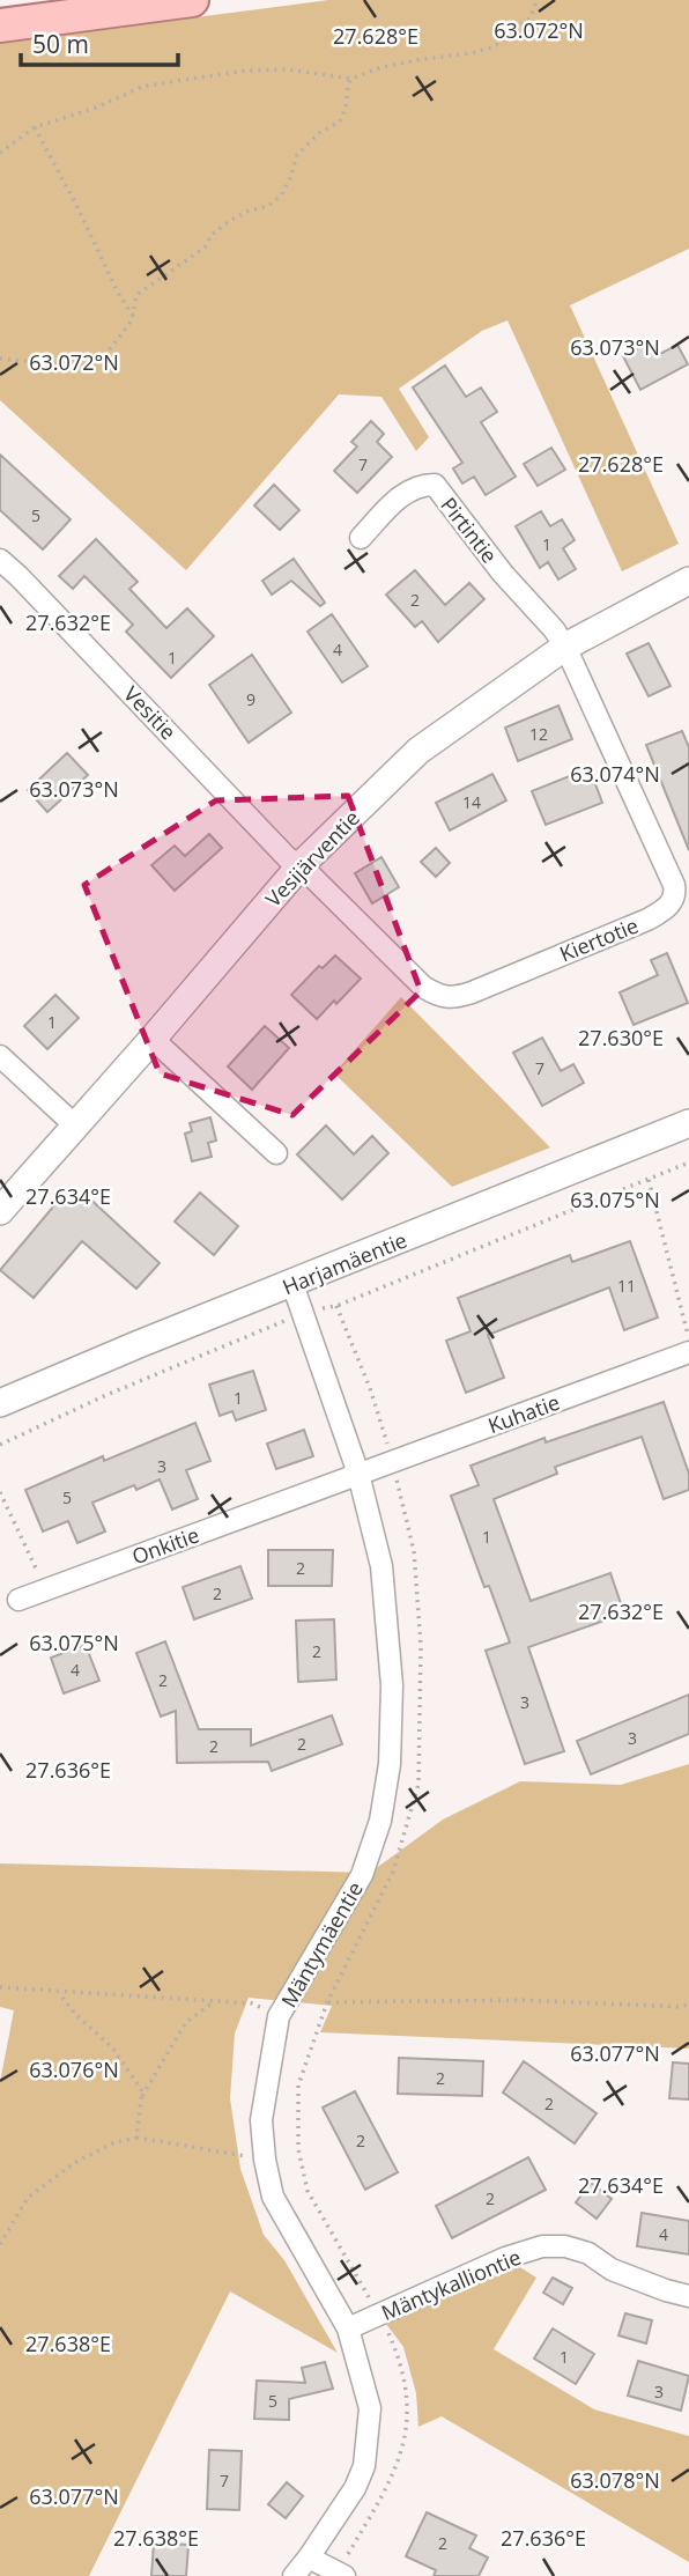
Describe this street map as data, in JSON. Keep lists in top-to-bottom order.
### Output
{
  "streets": {
    "street": [
      "Pirtintie",
      "Vesitie",
      "Vesijärventie",
      "Kiertotie",
      "Harjamäentie",
      "Kuhatie",
      "Onkitie",
      "Mäntymäentie",
      "Mäntykalliontie"
    ]
  },
  "crossings": [
    ["Pirtintie", "Vesijärventie"],
    ["Pirtintie", "Kiertotie"],
    ["Vesitie", "Vesijärventie"],
    ["Vesitie", "Kiertotie"],
    ["Vesijärventie", "Kiertotie"],
    ["Harjamäentie", "Mäntymäentie"],
    ["Kuhatie", "Onkitie"],
    ["Kuhatie", "Mäntymäentie"],
    ["Onkitie", "Mäntymäentie"],
    ["Mäntymäentie", "Mäntykalliontie"]
  ],
  "house_numbers": [
    "7",
    "5",
    "1",
    "2",
    "4",
    "1",
    "9",
    "12",
    "14",
    "1",
    "7",
    "11",
    "1",
    "3",
    "5",
    "1",
    "2",
    "2",
    "2",
    "4",
    "2",
    "3",
    "3",
    "2",
    "2",
    "2",
    "2",
    "2",
    "2",
    "4",
    "1",
    "3",
    "5",
    "7",
    "2"
  ],
  "scale_bar": "50 m",
  "coordinates": [
    "63.072°N",
    "27.628°E",
    "63.073°N",
    "27.632°E",
    "63.074°N",
    "27.630°E",
    "27.634°E",
    "63.075°N",
    "27.636°E",
    "63.077°N",
    "63.076°N",
    "27.638°E",
    "63.078°N"
  ]
}
